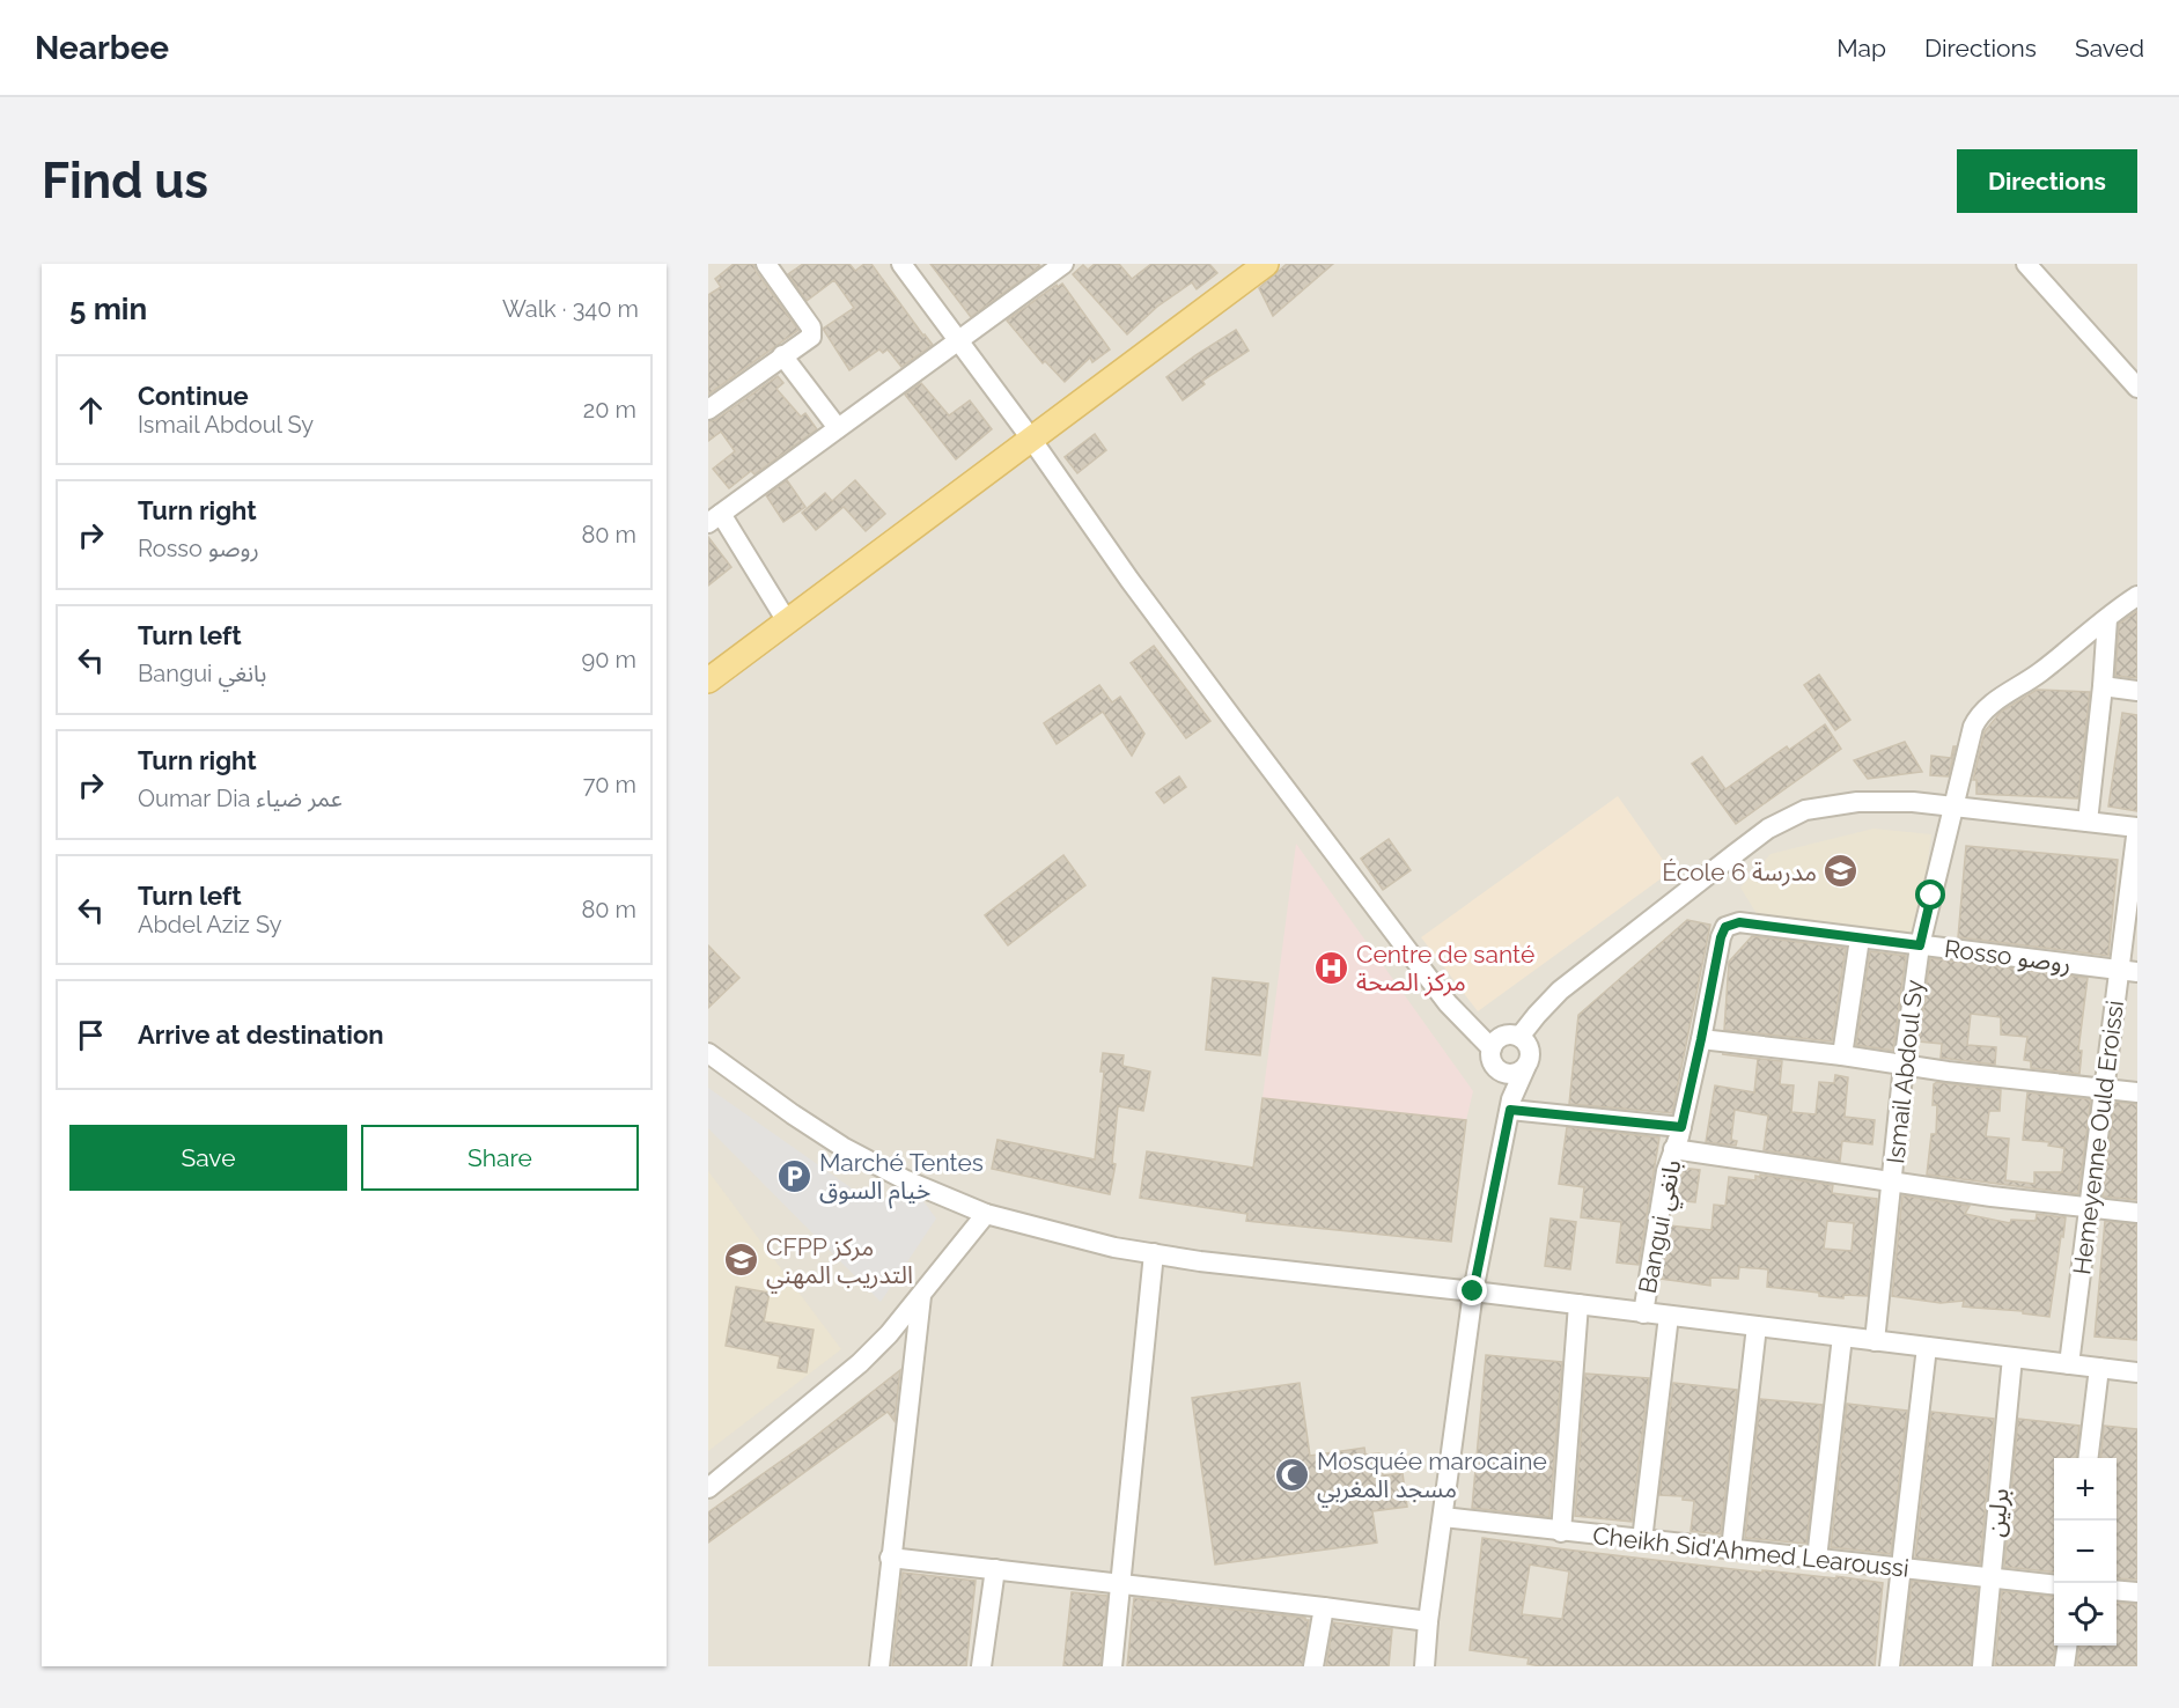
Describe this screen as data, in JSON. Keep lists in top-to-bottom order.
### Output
{
  "streets": {
    "street": [
      "Rosso روصو",
      "Ismail Abdoul Sy",
      "Hemeyenne Ould Eroissi",
      "Bangui بانغي",
      "برلين",
      "Cheikh Sid'Ahmed Learoussi"
    ]
  },
  "crossings": [
    ["Rosso روصو", "Ismail Abdoul Sy"],
    ["Rosso روصو", "Hemeyenne Ould Eroissi"],
    ["Rosso روصو", "Bangui بانغي"],
    ["برلين", "Cheikh Sid'Ahmed Learoussi"]
  ],
  "places": {
    "school or university": ["École 6 مدرسة", "CFPP مركز التدريب المهني"],
    "hospital": ["Centre de santé مركز الصحة"],
    "parking": ["Marché Tentes خيام السوق"],
    "mosque": ["Mosquée marocaine مسجد المغربي"]
  },
  "page": {
    "header": "Nearbee",
    "nav": ["Map", "Directions", "Saved"],
    "buttons": [
      "Directions",
      ["Save", "Share"]
    ],
    "title": "Find us",
    "heading": ["5 min", "Walk · 340 m"],
    "list": [
      ["Continue", "Ismail Abdoul Sy", "20 m"],
      ["Turn right", "Rosso روصو", "80 m"],
      ["Turn left", "Bangui بانغي", "90 m"],
      ["Turn right", "Oumar Dia عمر ضياء", "70 m"],
      ["Turn left", "Abdel Aziz Sy", "80 m"],
      "Arrive at destination"
    ],
    "map_buttons": ["+", "−"]
  }
}
